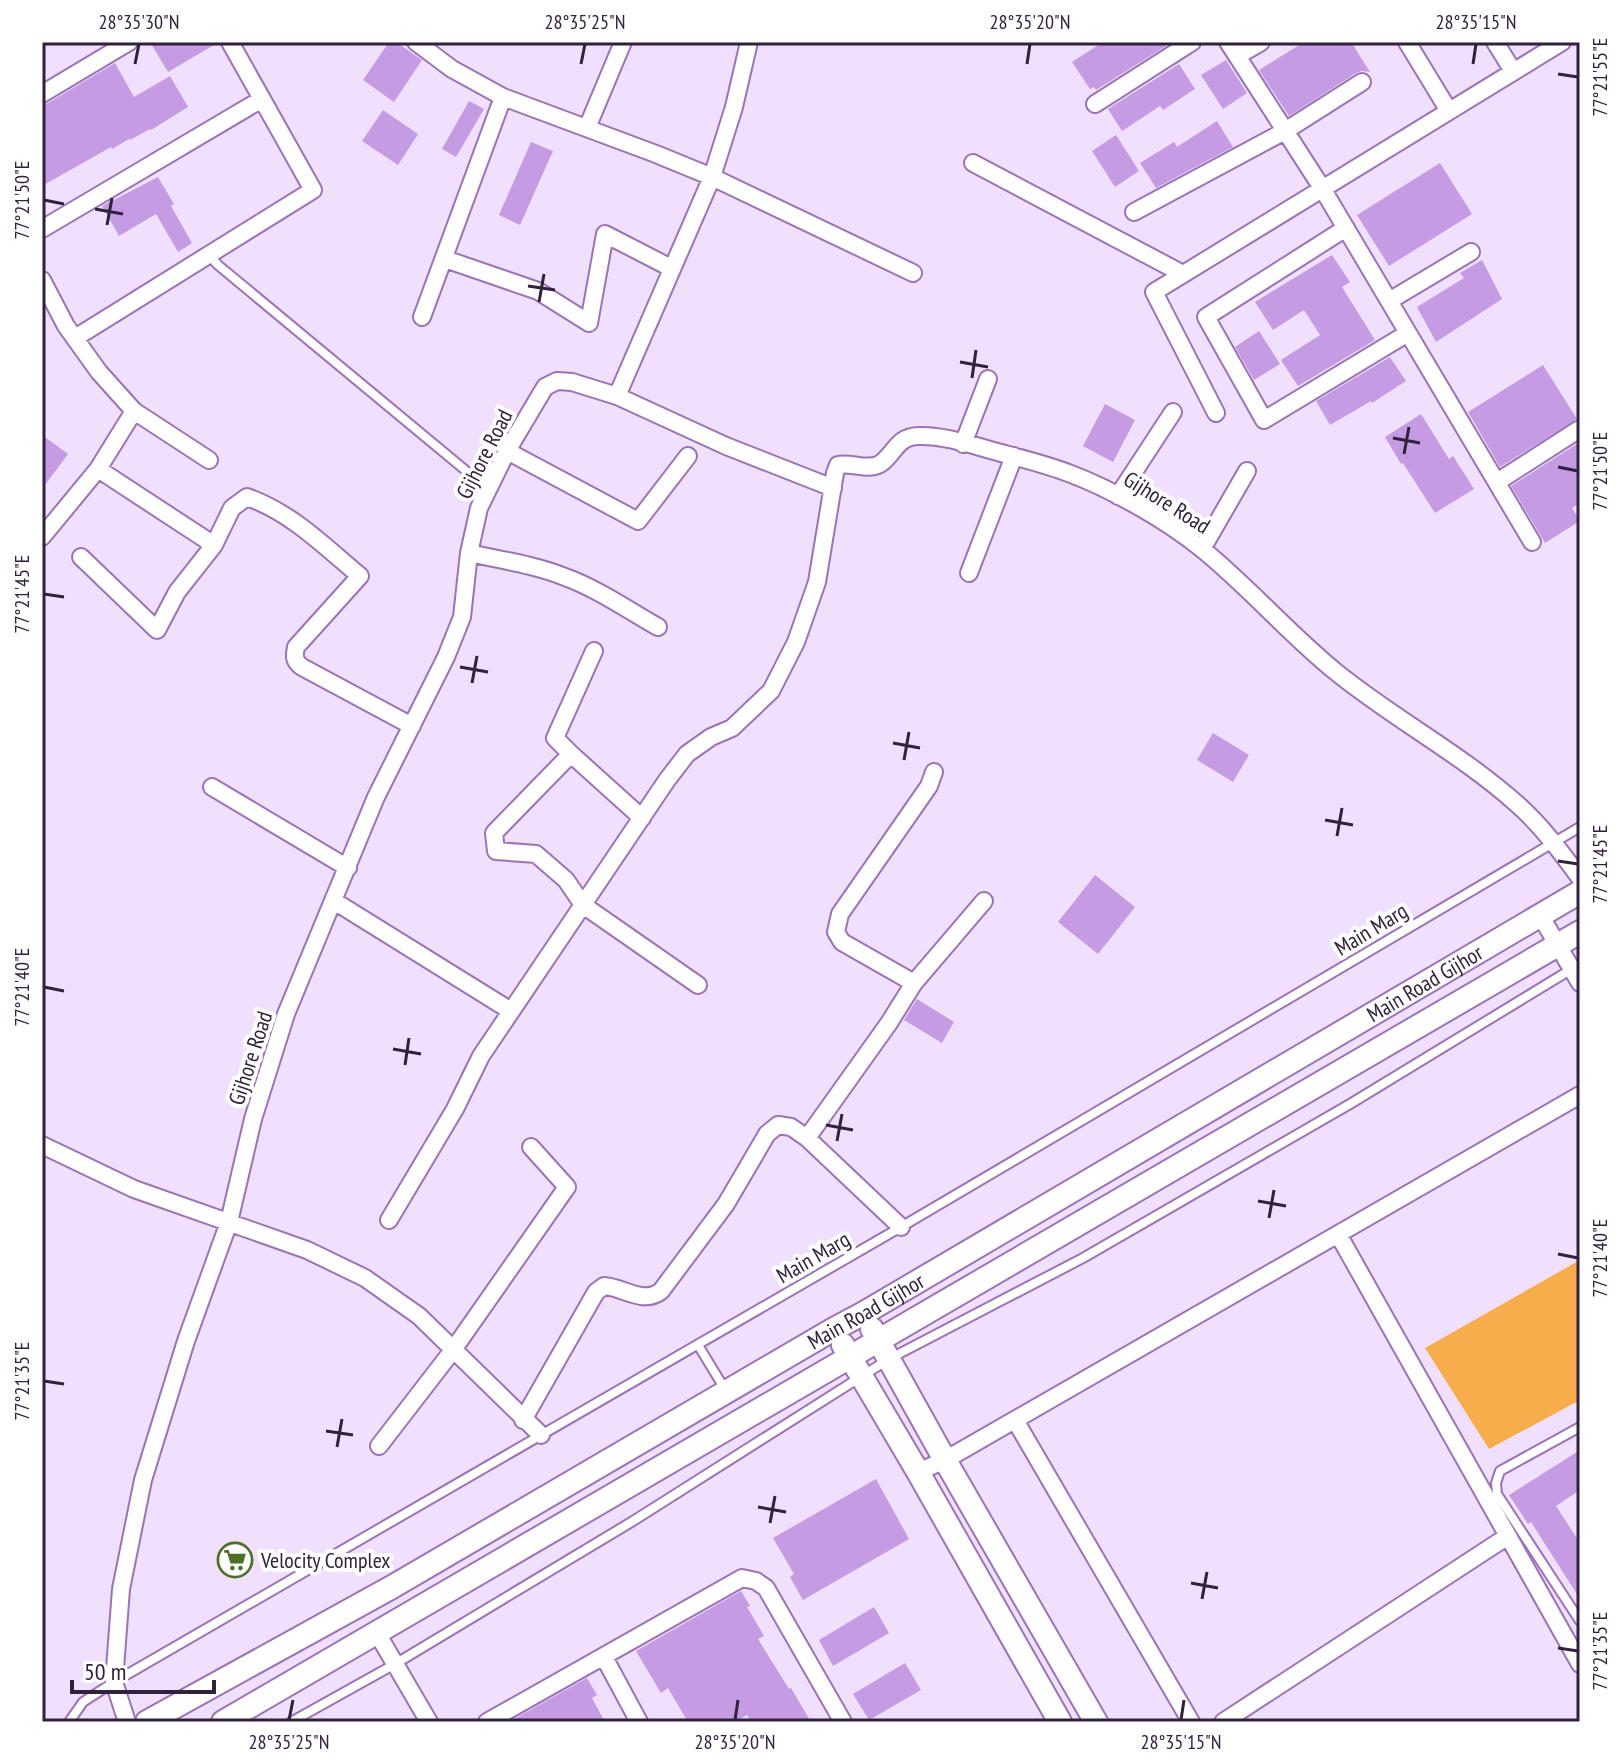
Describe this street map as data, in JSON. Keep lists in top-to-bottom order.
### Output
{
  "streets": {
    "street": ["Gijhore Road", "Main Road Gijhor"],
    "lane": ["Main Marg"]
  },
  "crossings": [
    ["Gijhore Road", "Main Marg"]
  ],
  "places": {
    "supermarket": ["Velocity Complex"]
  },
  "scale_bar": "50 m",
  "coordinates": [
    "28°35'30\"N",
    "28°35'25\"N",
    "28°35'20\"N",
    "28°35'15\"N",
    "77°21'55\"E",
    "77°21'50\"E",
    "77°21'45\"E",
    "77°21'40\"E",
    "77°21'35\"E"
  ]
}
